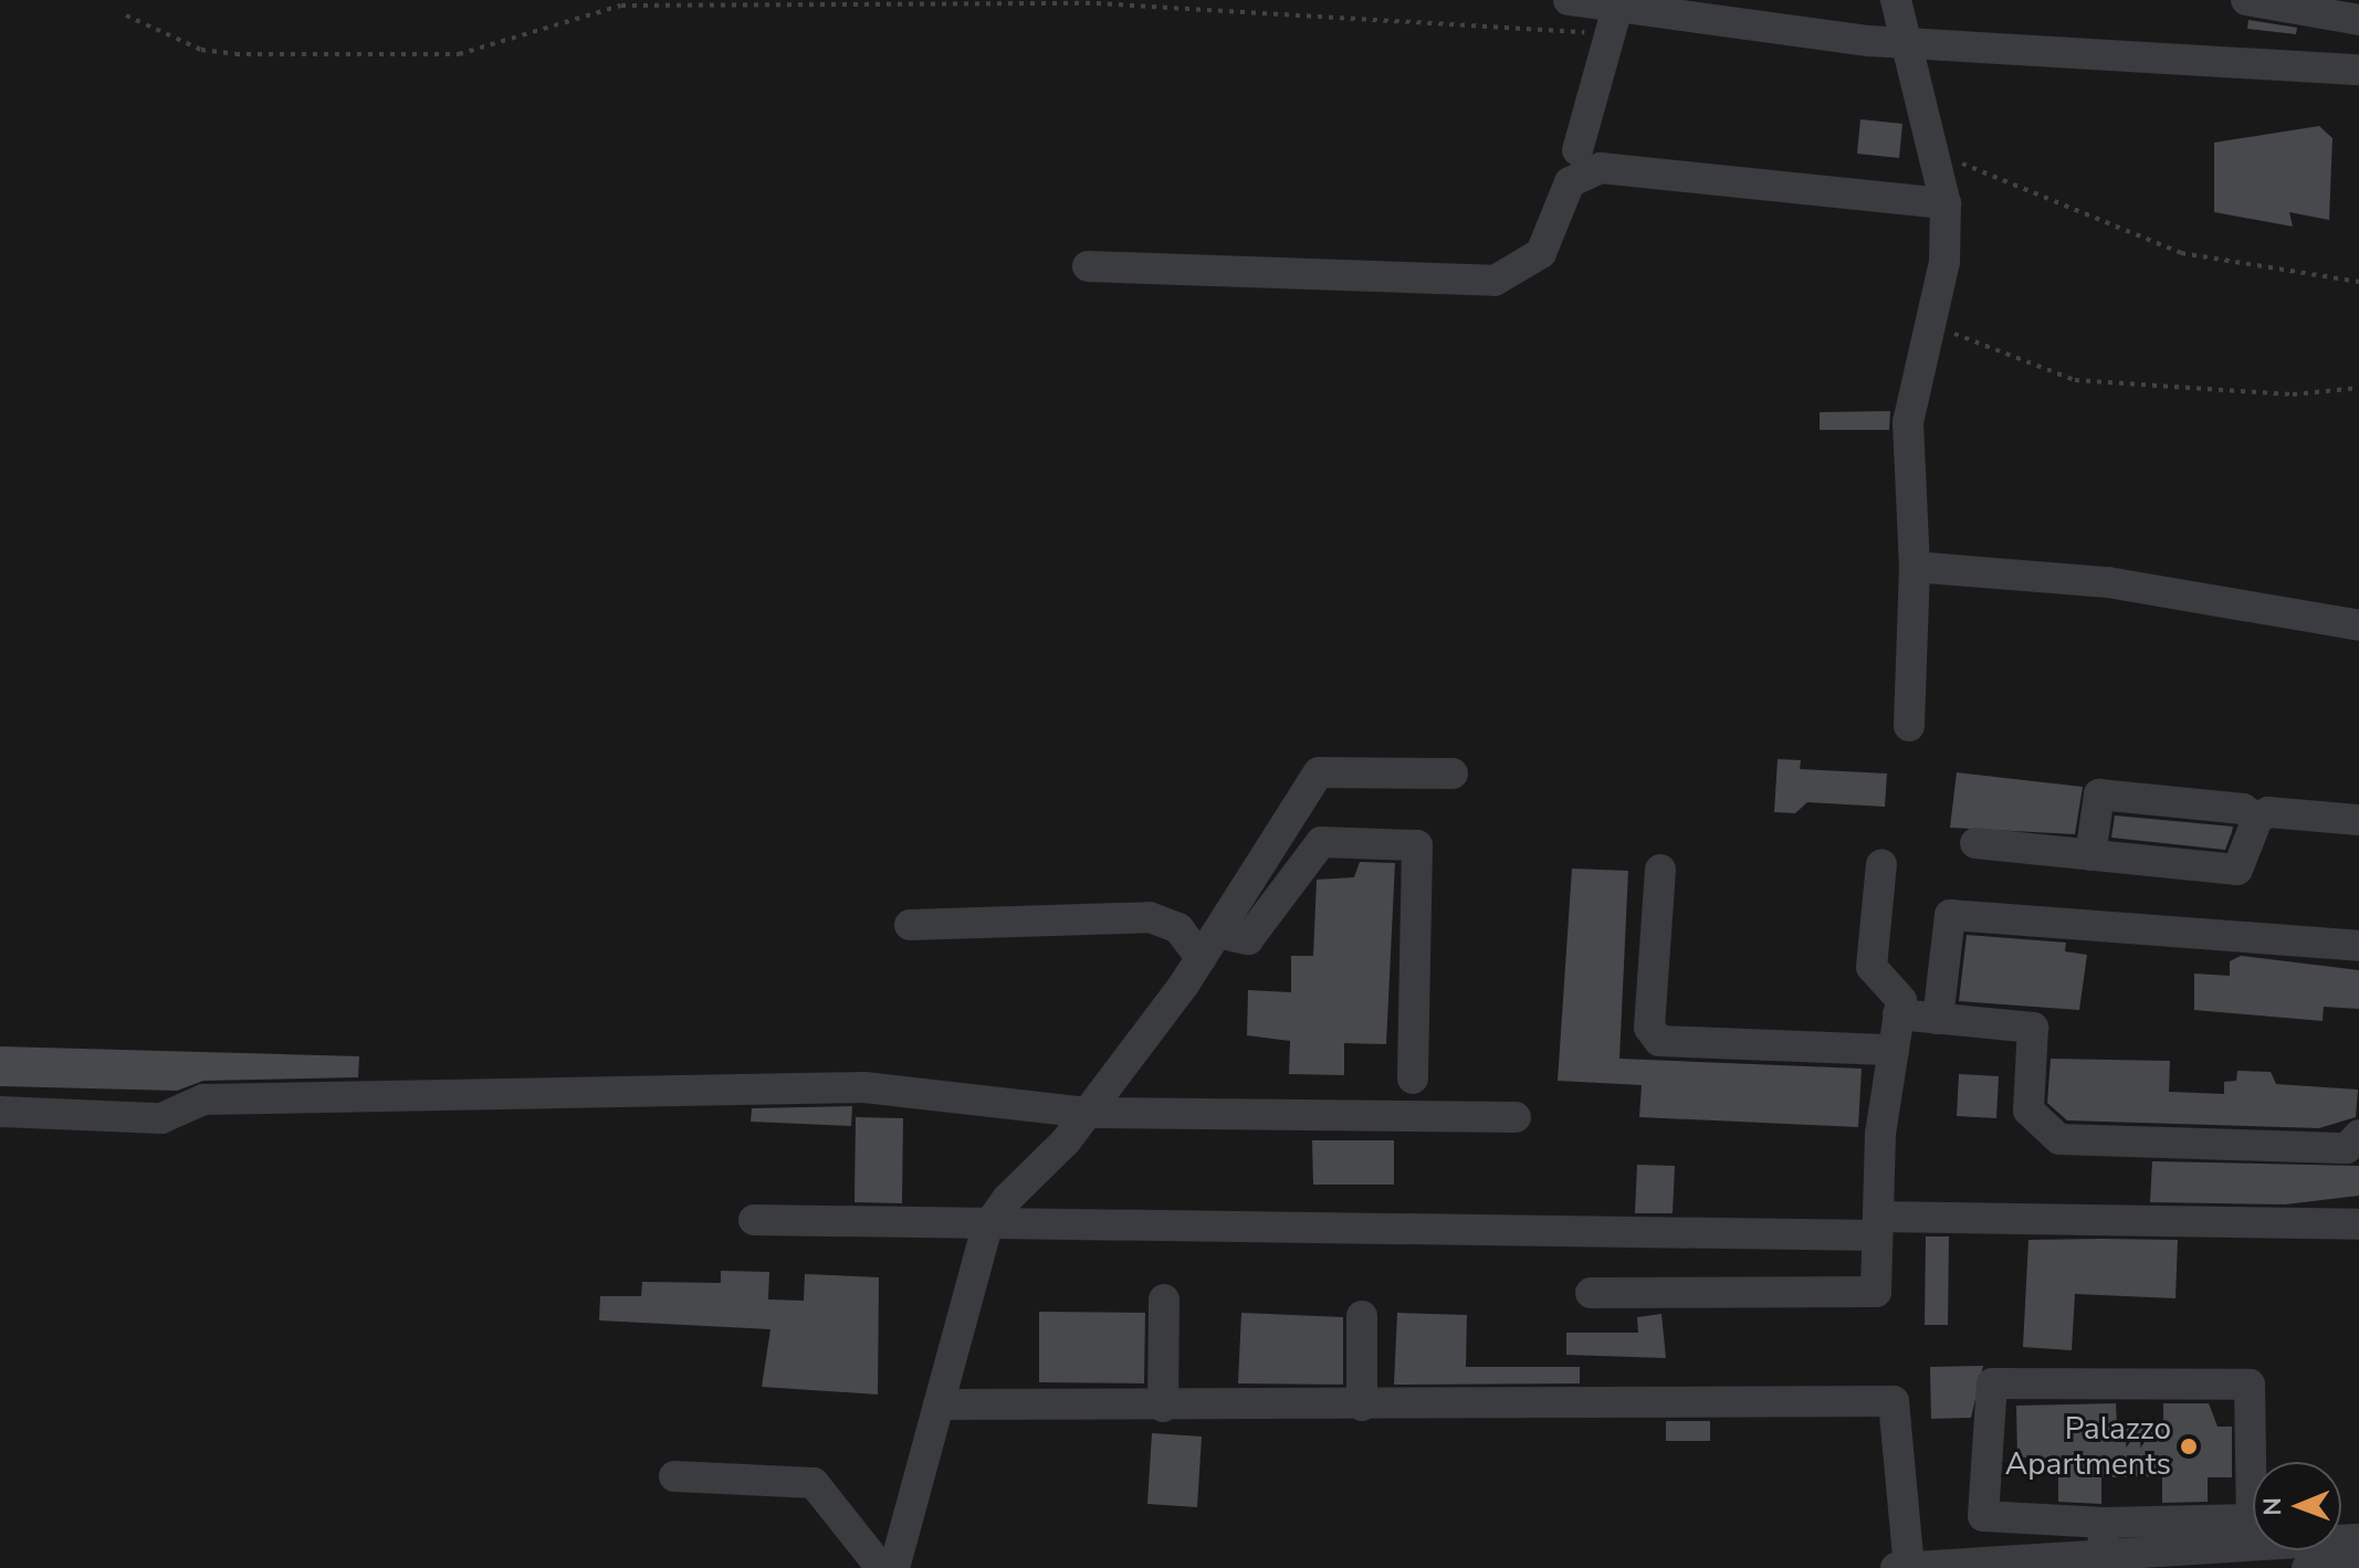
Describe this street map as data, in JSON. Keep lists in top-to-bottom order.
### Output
{
  "places": ["Palazzo Apartments"],
  "north": "left"
}
